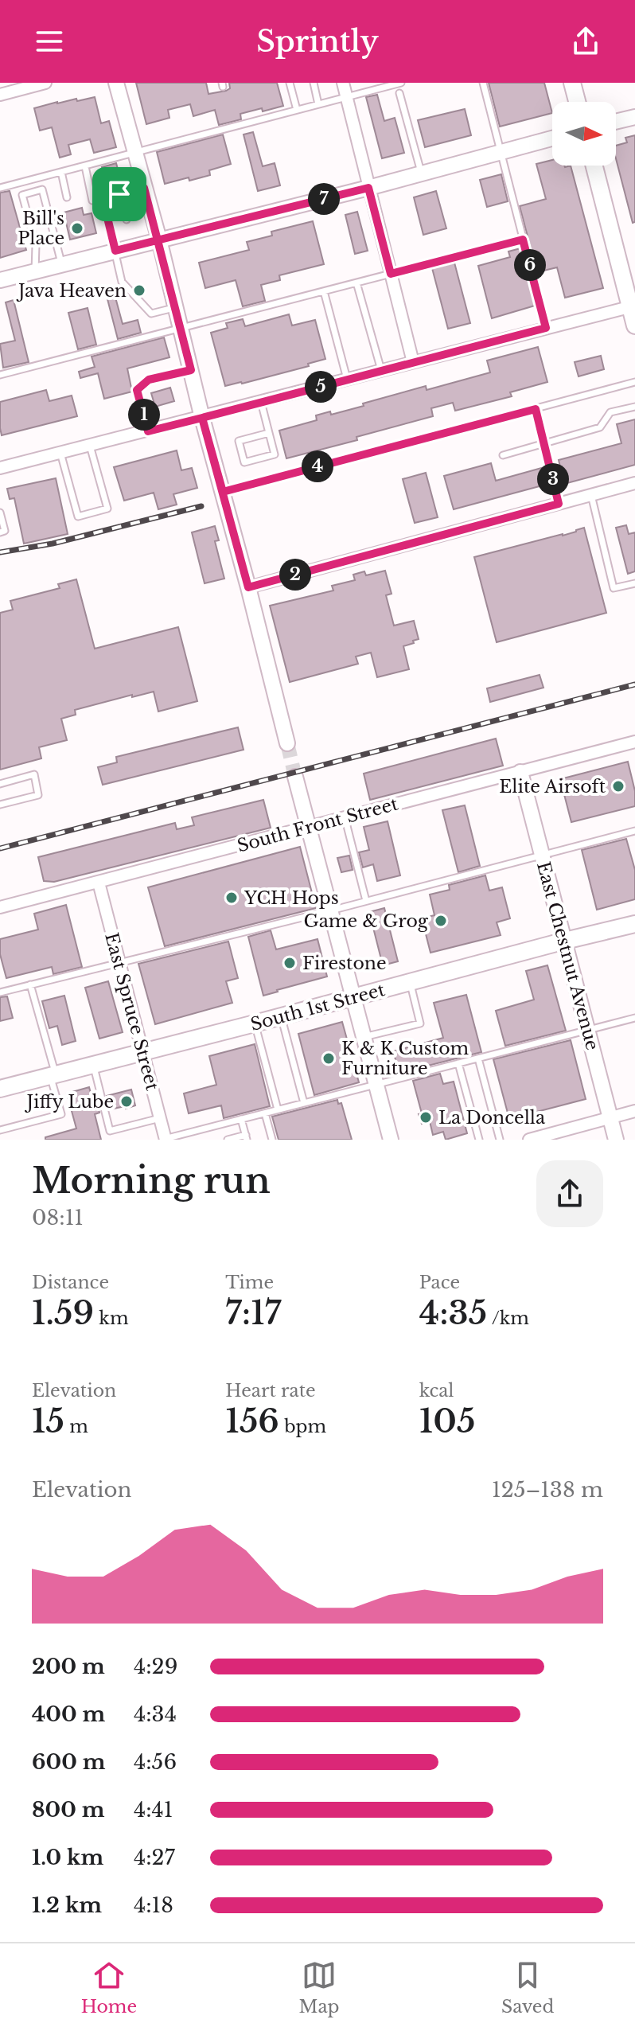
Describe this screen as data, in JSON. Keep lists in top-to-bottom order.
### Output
{
  "streets": {
    "main road": ["South 1st Street"],
    "street": ["South Front Street", "East Chestnut Avenue", "East Spruce Street"]
  },
  "crossings": [
    ["South Front Street", "East Chestnut Avenue"],
    ["South Front Street", "East Spruce Street"],
    ["East Chestnut Avenue", "South 1st Street"],
    ["South 1st Street", "East Spruce Street"]
  ],
  "places": [
    "Bill's Place",
    "Java Heaven",
    "Elite Airsoft",
    "YCH Hops",
    "Game & Grog",
    "Firestone",
    "K & K Custom Furniture",
    "Jiffy Lube",
    "La Doncella"
  ],
  "north": "right",
  "page": {
    "header": "Sprintly",
    "pins": [
      "7",
      "6",
      "5",
      "1",
      "4",
      "3",
      "2"
    ],
    "heading": ["Morning run", "08:11"],
    "stats": [
      ["Distance", "1.59 km"],
      ["Time", "7:17"],
      ["Pace", "4:35 /km"],
      ["Elevation", "15 m"],
      ["Heart rate", "156 bpm"],
      ["kcal", "105"]
    ],
    "chart": ["Elevation", "125–138 m"],
    "list": [
      {
        "name": "200 m",
        "note": "4:29"
      },
      {
        "name": "400 m",
        "note": "4:34"
      },
      {
        "name": "600 m",
        "note": "4:56"
      },
      {
        "name": "800 m",
        "note": "4:41"
      },
      {
        "name": "1.0 km",
        "note": "4:27"
      },
      {
        "name": "1.2 km",
        "note": "4:18"
      }
    ],
    "tabs": ["Home", "Map", "Saved"]
  }
}
